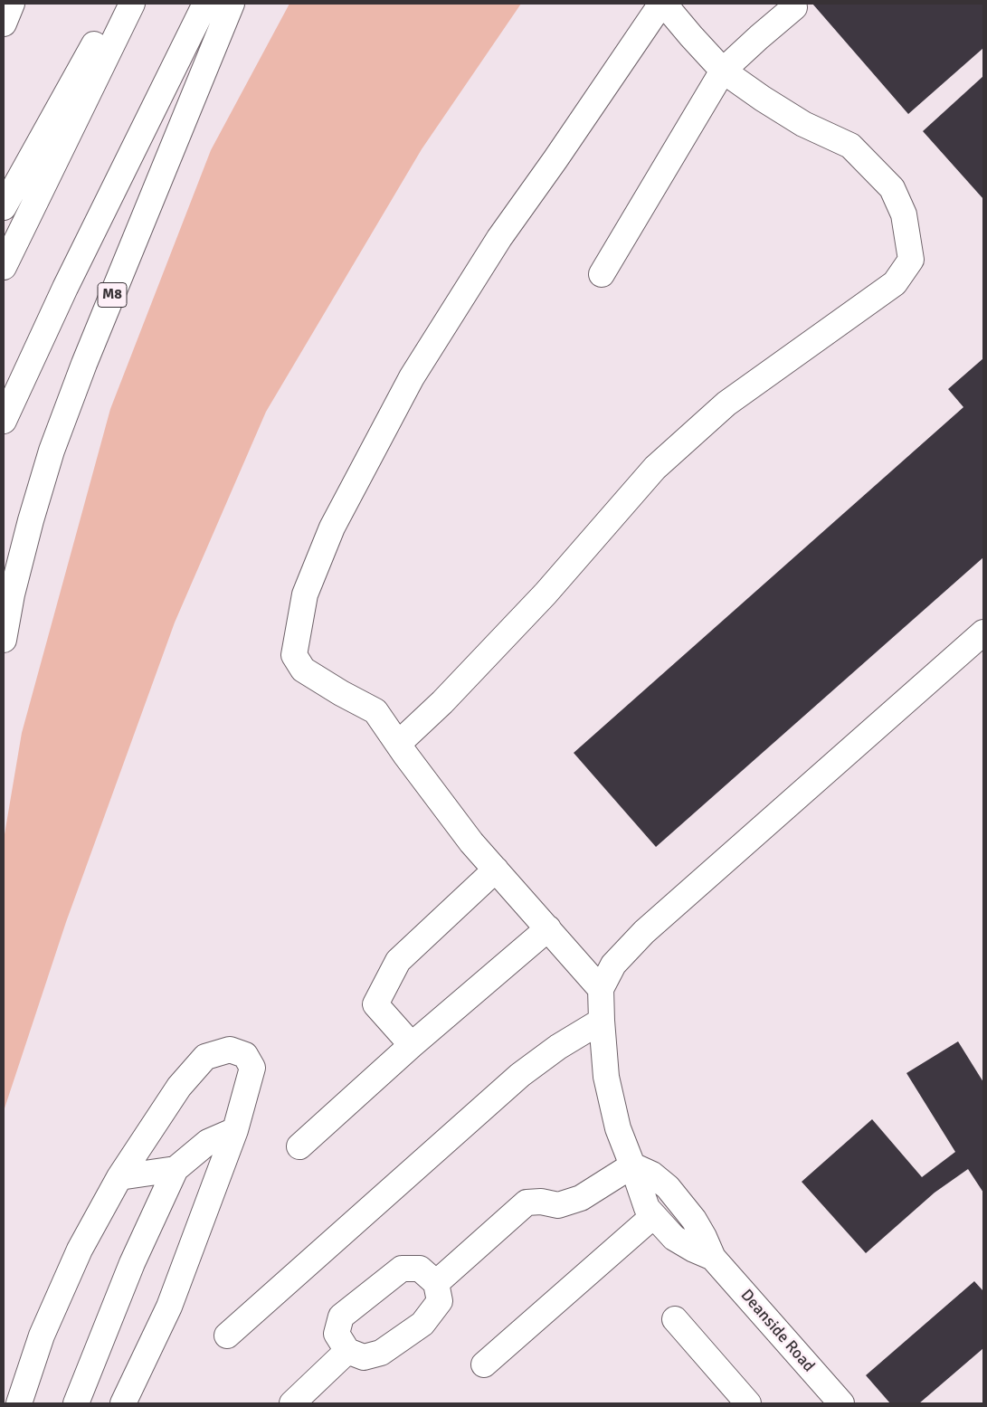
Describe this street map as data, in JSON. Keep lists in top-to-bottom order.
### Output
{
  "streets": {
    "main road": ["M8", "Deanside Road"]
  }
}
